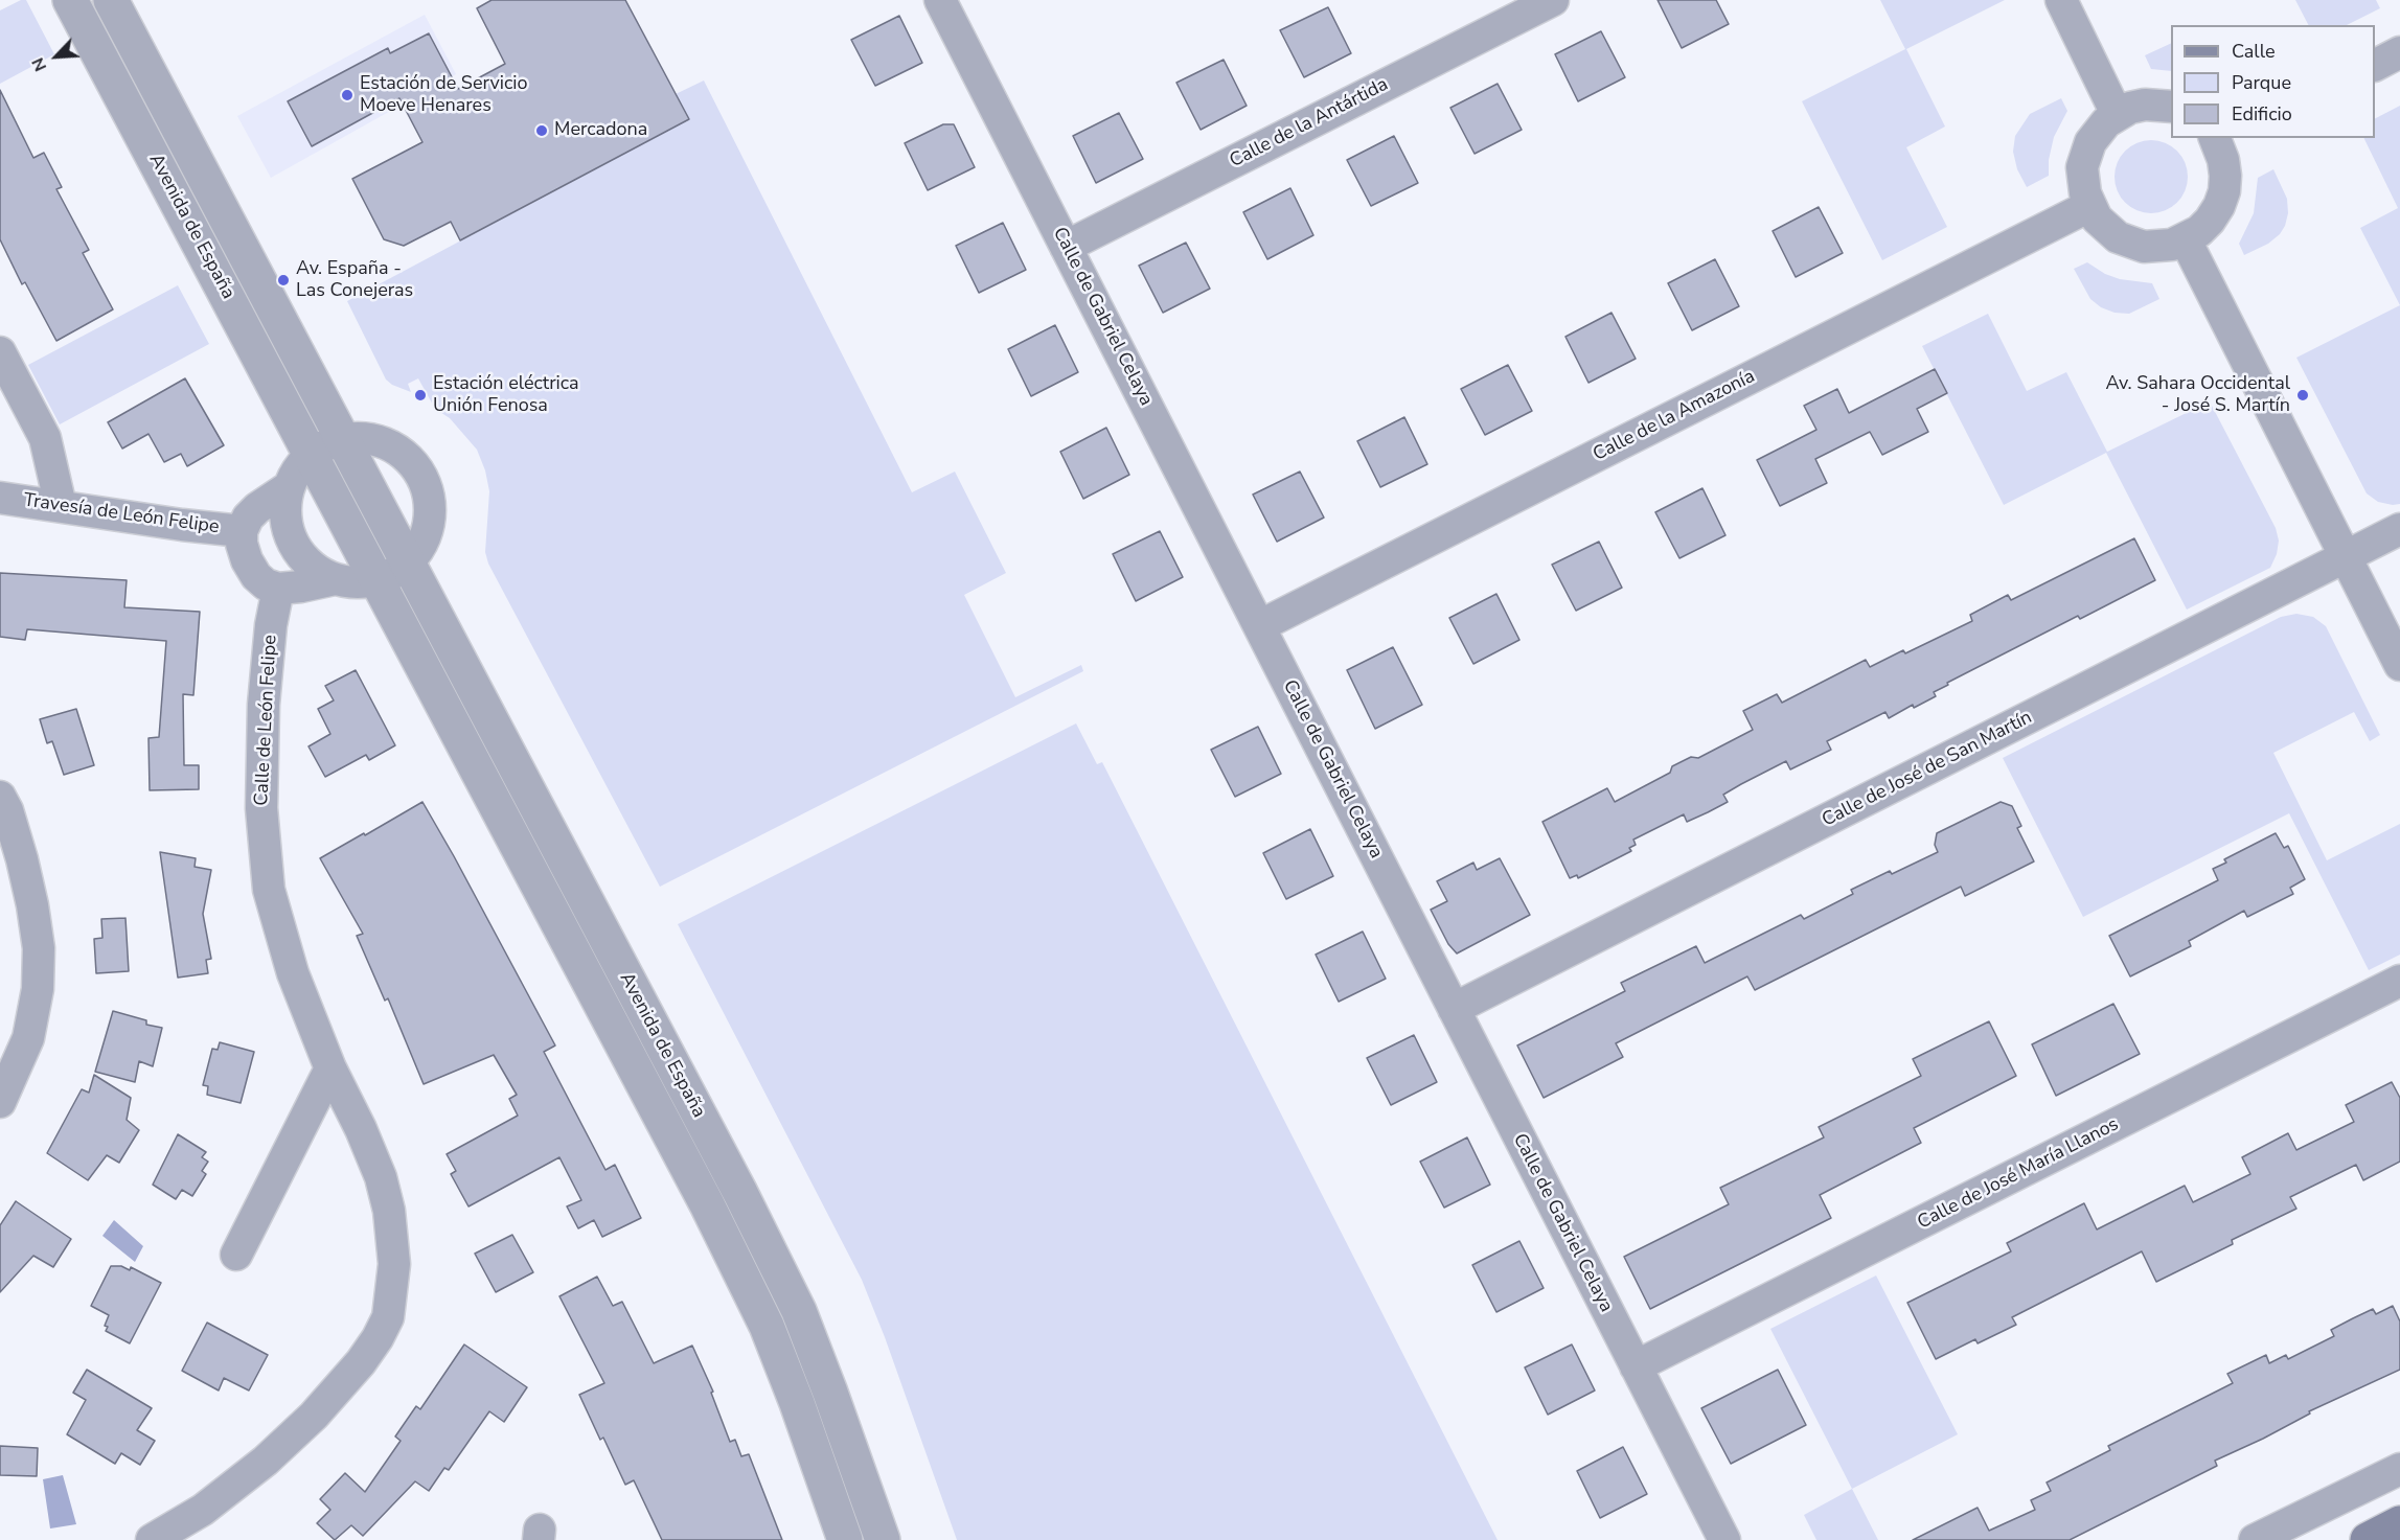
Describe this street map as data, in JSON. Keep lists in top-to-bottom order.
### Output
{
  "streets": {
    "street": [
      "Calle de la Antártida",
      "Avenida de España",
      "Calle de Gabriel Celaya",
      "Calle de la Amazonía",
      "Travesía de León Felipe",
      "Calle de León Felipe",
      "Calle de José de San Martín",
      "Calle de José María Llanos"
    ]
  },
  "crossings": [
    ["Calle de la Antártida", "Calle de Gabriel Celaya"],
    ["Calle de Gabriel Celaya", "Calle de la Amazonía"],
    ["Calle de Gabriel Celaya", "Calle de José de San Martín"],
    ["Calle de Gabriel Celaya", "Calle de José María Llanos"]
  ],
  "places": [
    "Estación de Servicio Moeve Henares",
    "Mercadona",
    "Av. España - Las Conejeras",
    "Estación eléctrica Unión Fenosa",
    "Av. Sahara Occidental - José S. Martín"
  ],
  "legend": ["Calle", "Parque", "Edificio"],
  "north": "bottom left"
}
